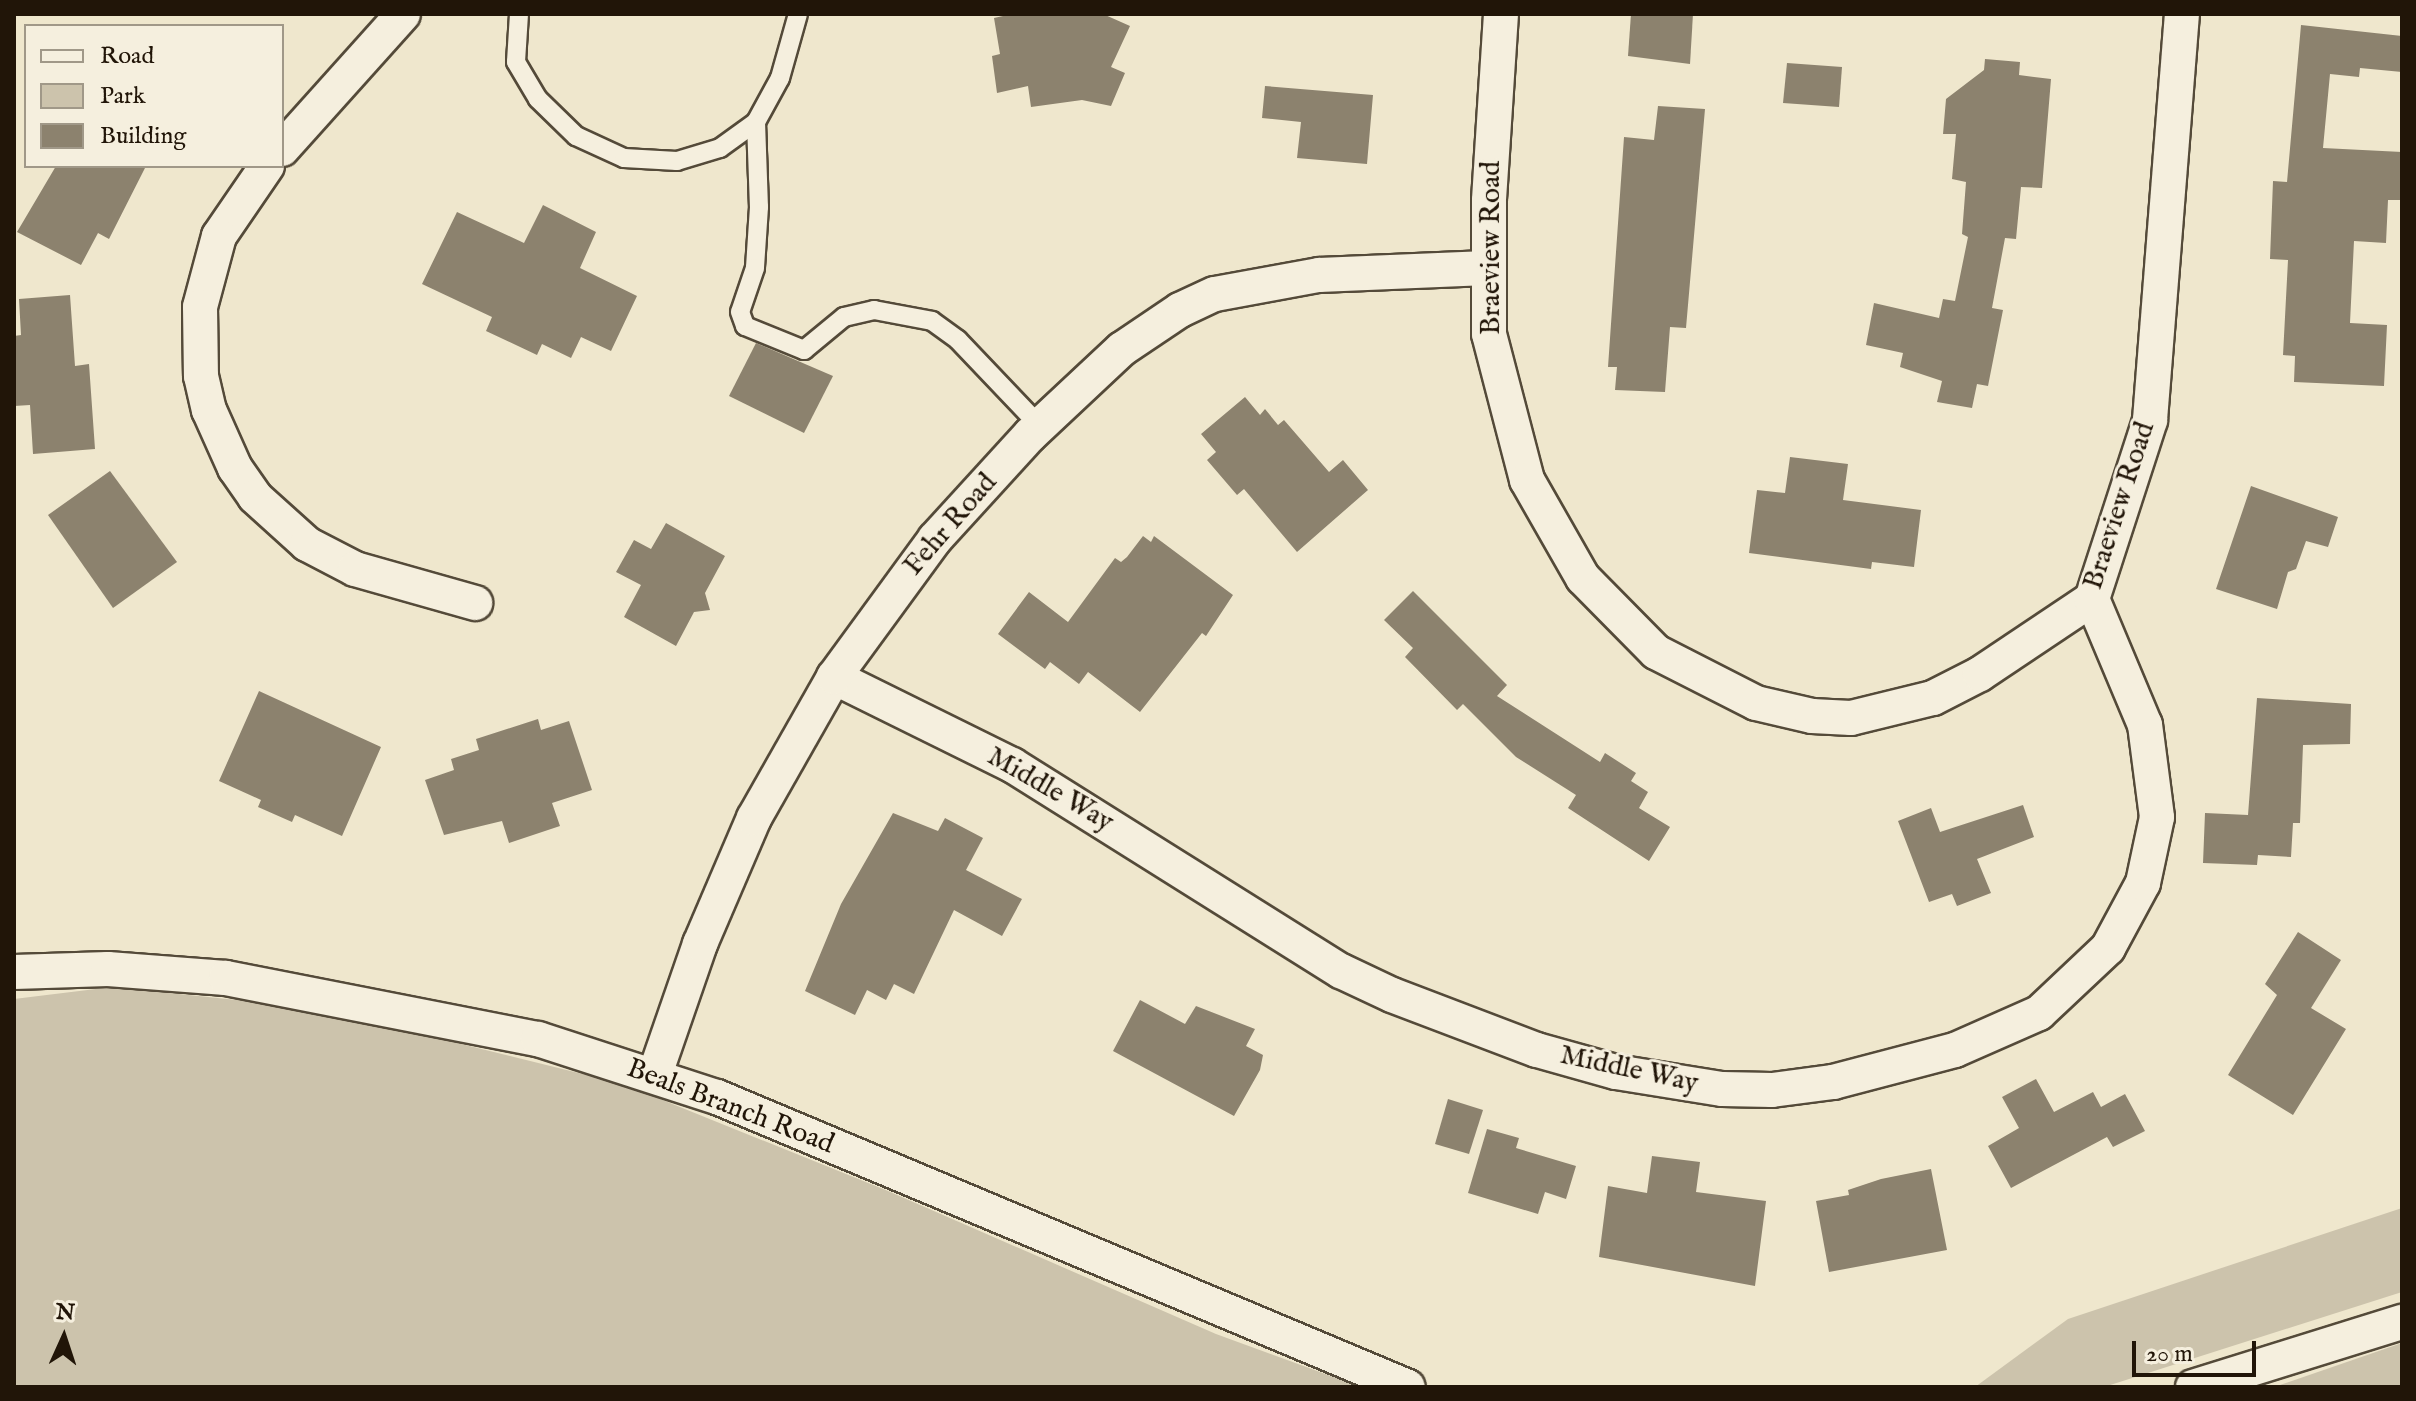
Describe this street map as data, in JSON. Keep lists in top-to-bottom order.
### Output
{
  "streets": {
    "street": [
      "Braeview Road",
      "Fehr Road",
      "Middle Way",
      "Beals Branch Road"
    ]
  },
  "crossings": [
    ["Braeview Road", "Fehr Road"],
    ["Braeview Road", "Middle Way"],
    ["Fehr Road", "Middle Way"],
    ["Fehr Road", "Beals Branch Road"]
  ],
  "legend": ["Road", "Park", "Building"],
  "scale_bar": "20 m",
  "north": "top"
}
